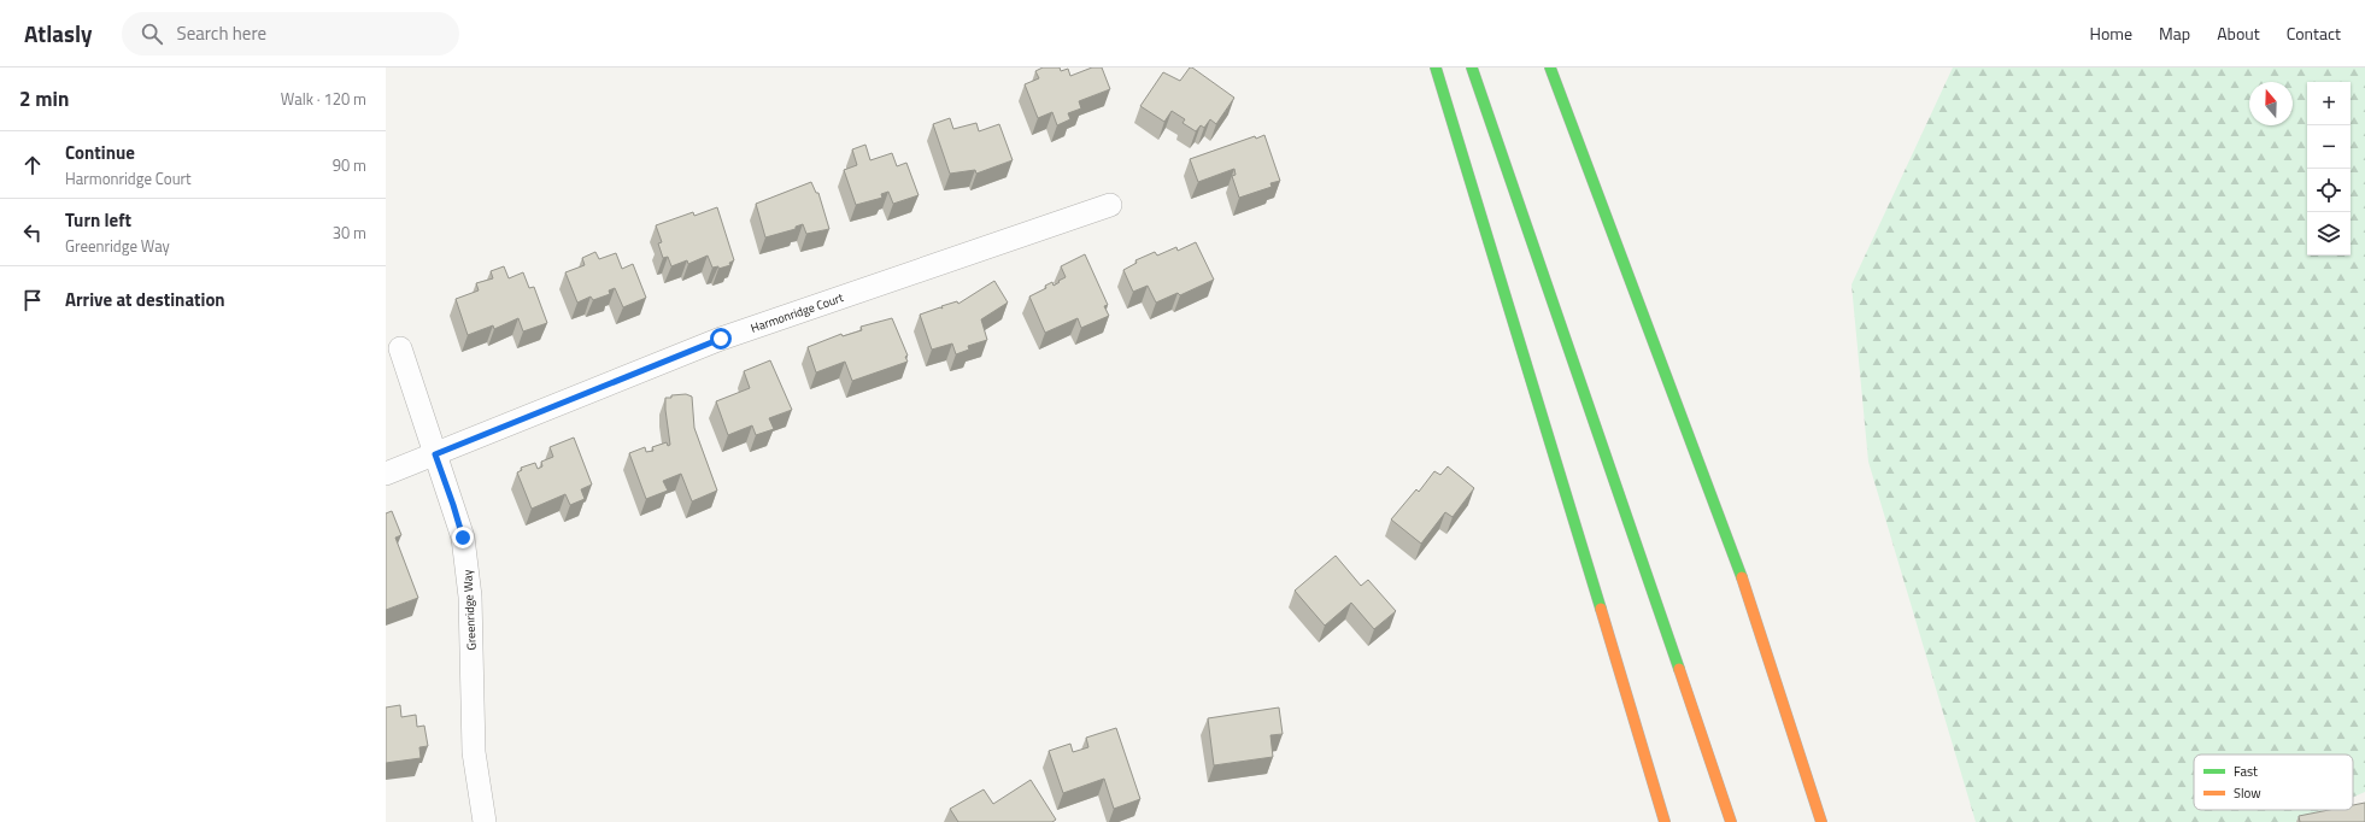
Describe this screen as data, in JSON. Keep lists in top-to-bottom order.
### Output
{
  "streets": {
    "street": ["Harmonridge Court", "Greenridge Way"]
  },
  "crossings": [
    ["Harmonridge Court", "Greenridge Way"]
  ],
  "legend": ["Fast", "Slow"],
  "north": "top",
  "page": {
    "header": "Atlasly",
    "search": "Search here",
    "nav": [
      "Home",
      "Map",
      "About",
      "Contact"
    ],
    "heading": ["2 min", "Walk · 120 m"],
    "map_buttons": ["+", "−"],
    "list": [
      ["Continue", "Harmonridge Court", "90 m"],
      ["Turn left", "Greenridge Way", "30 m"],
      "Arrive at destination"
    ]
  }
}
